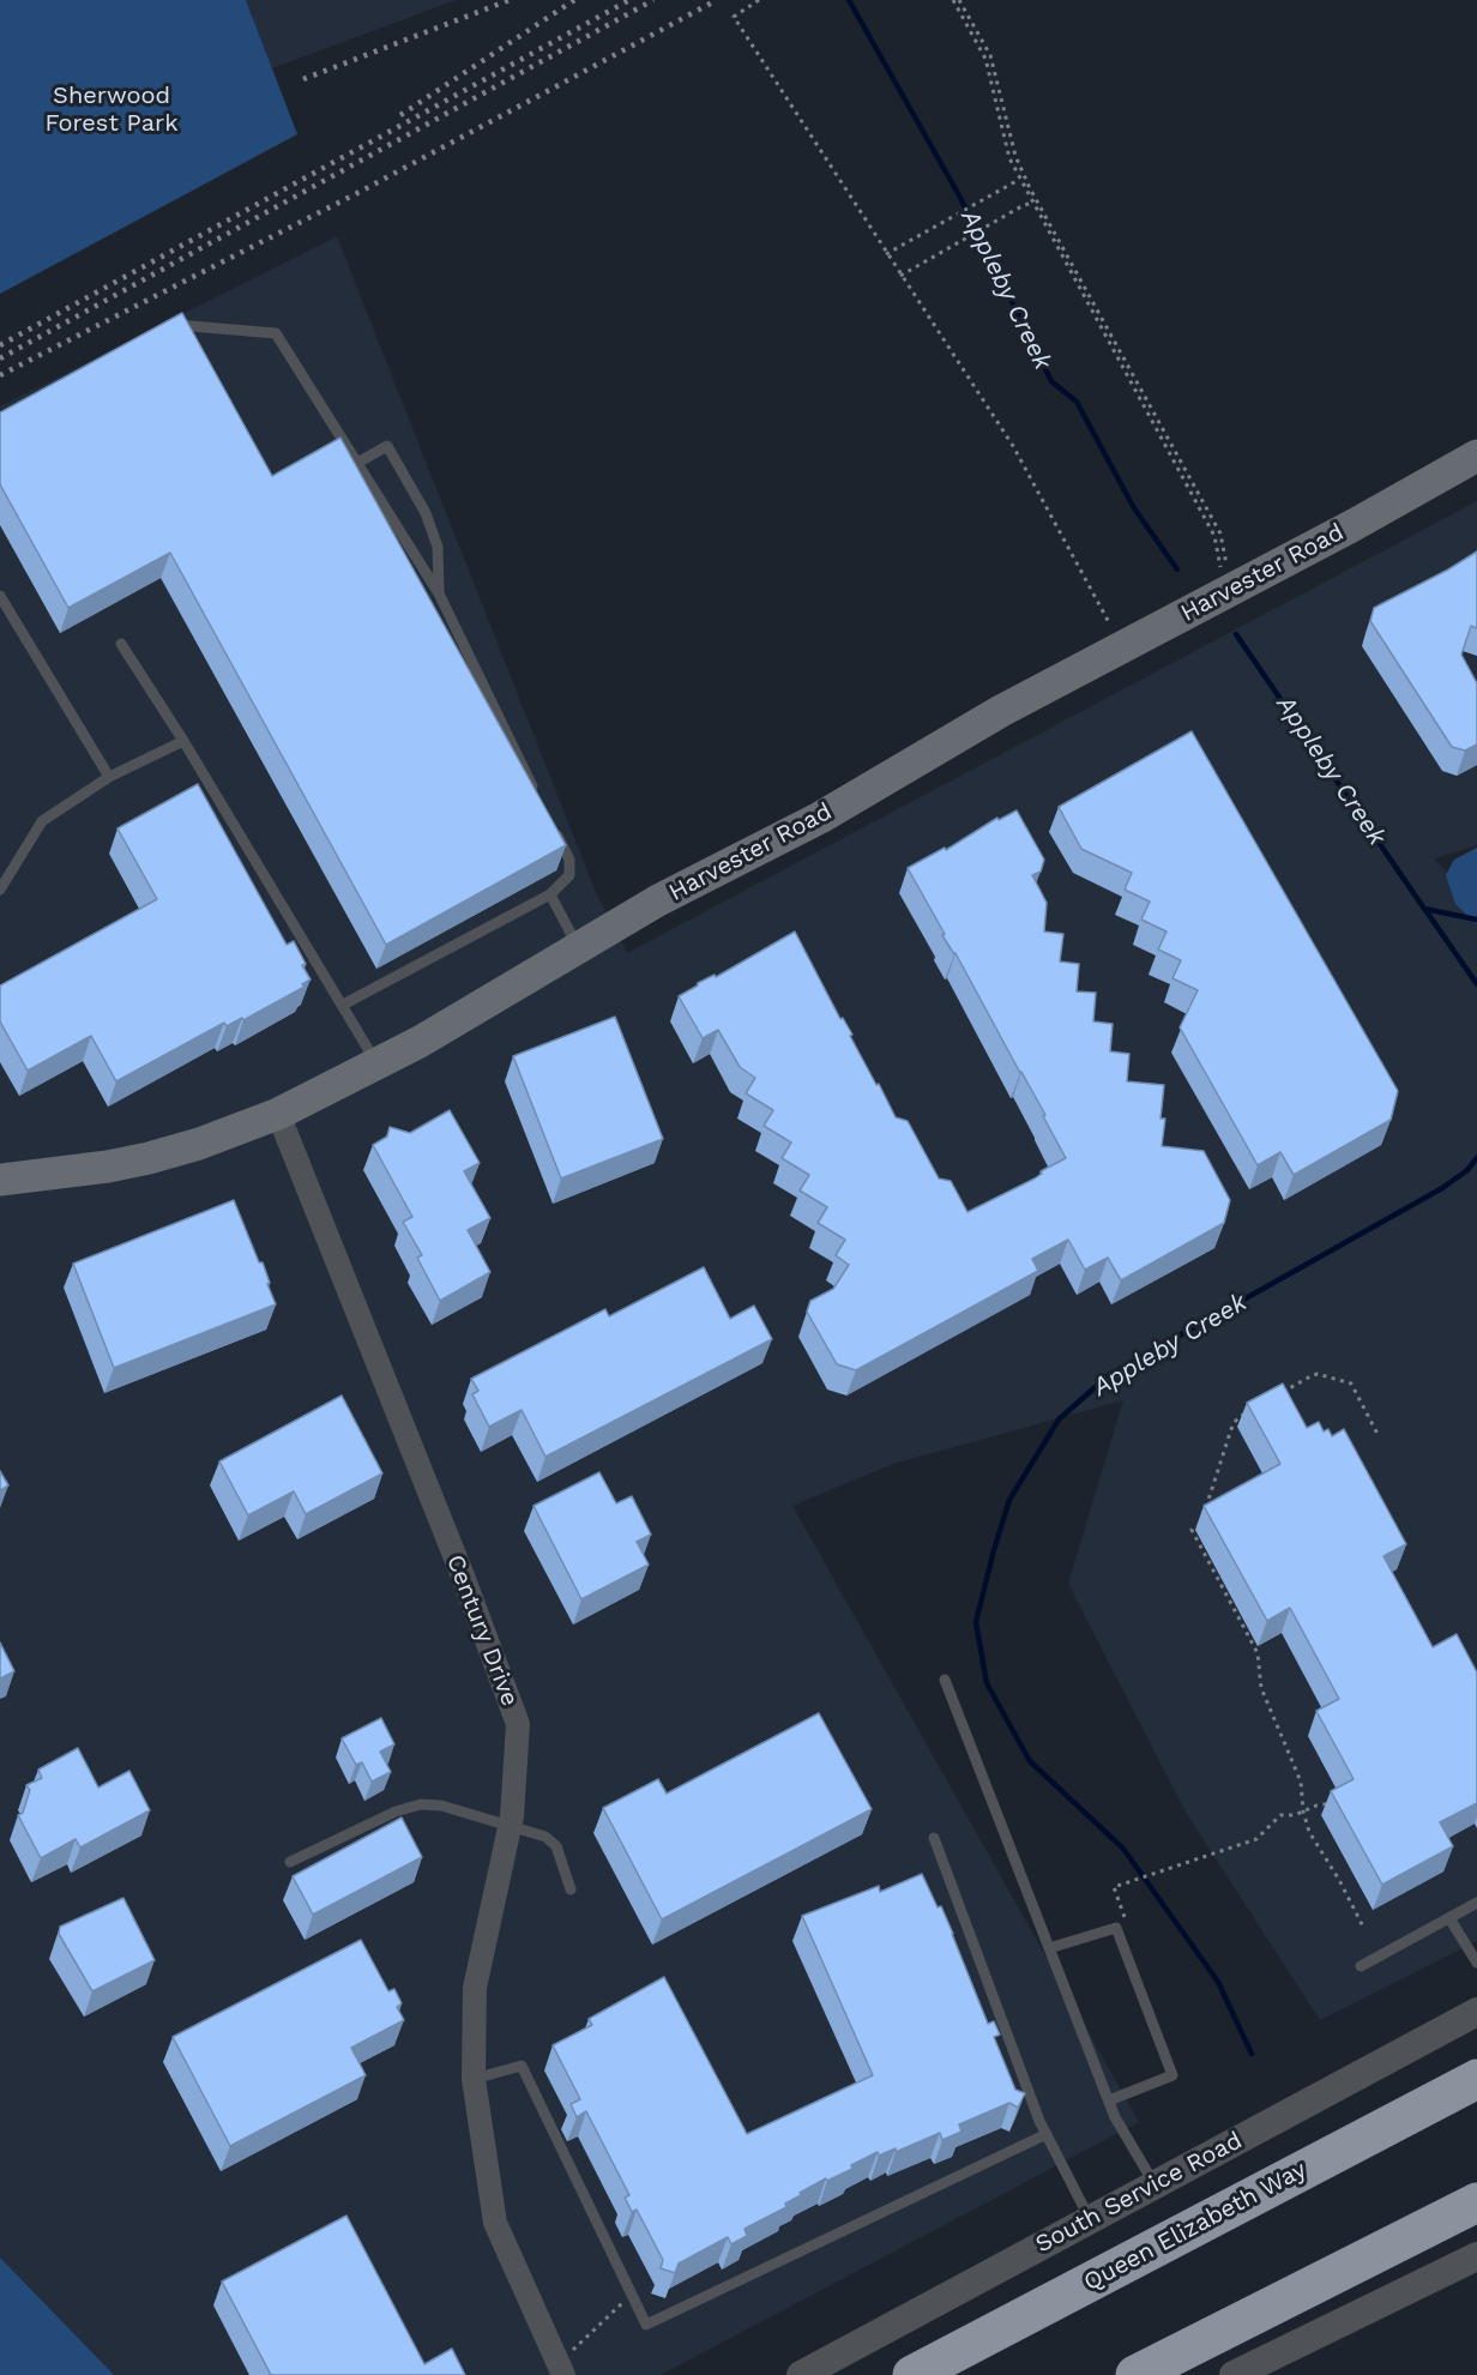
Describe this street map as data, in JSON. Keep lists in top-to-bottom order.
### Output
{
  "streets": {
    "highway": ["Queen Elizabeth Way"],
    "main road": ["Harvester Road"],
    "street": ["Century Drive", "South Service Road"]
  },
  "crossings": [
    ["Harvester Road", "Century Drive"]
  ],
  "water": ["Appleby Creek"],
  "parks": ["Sherwood Forest Park"]
}
